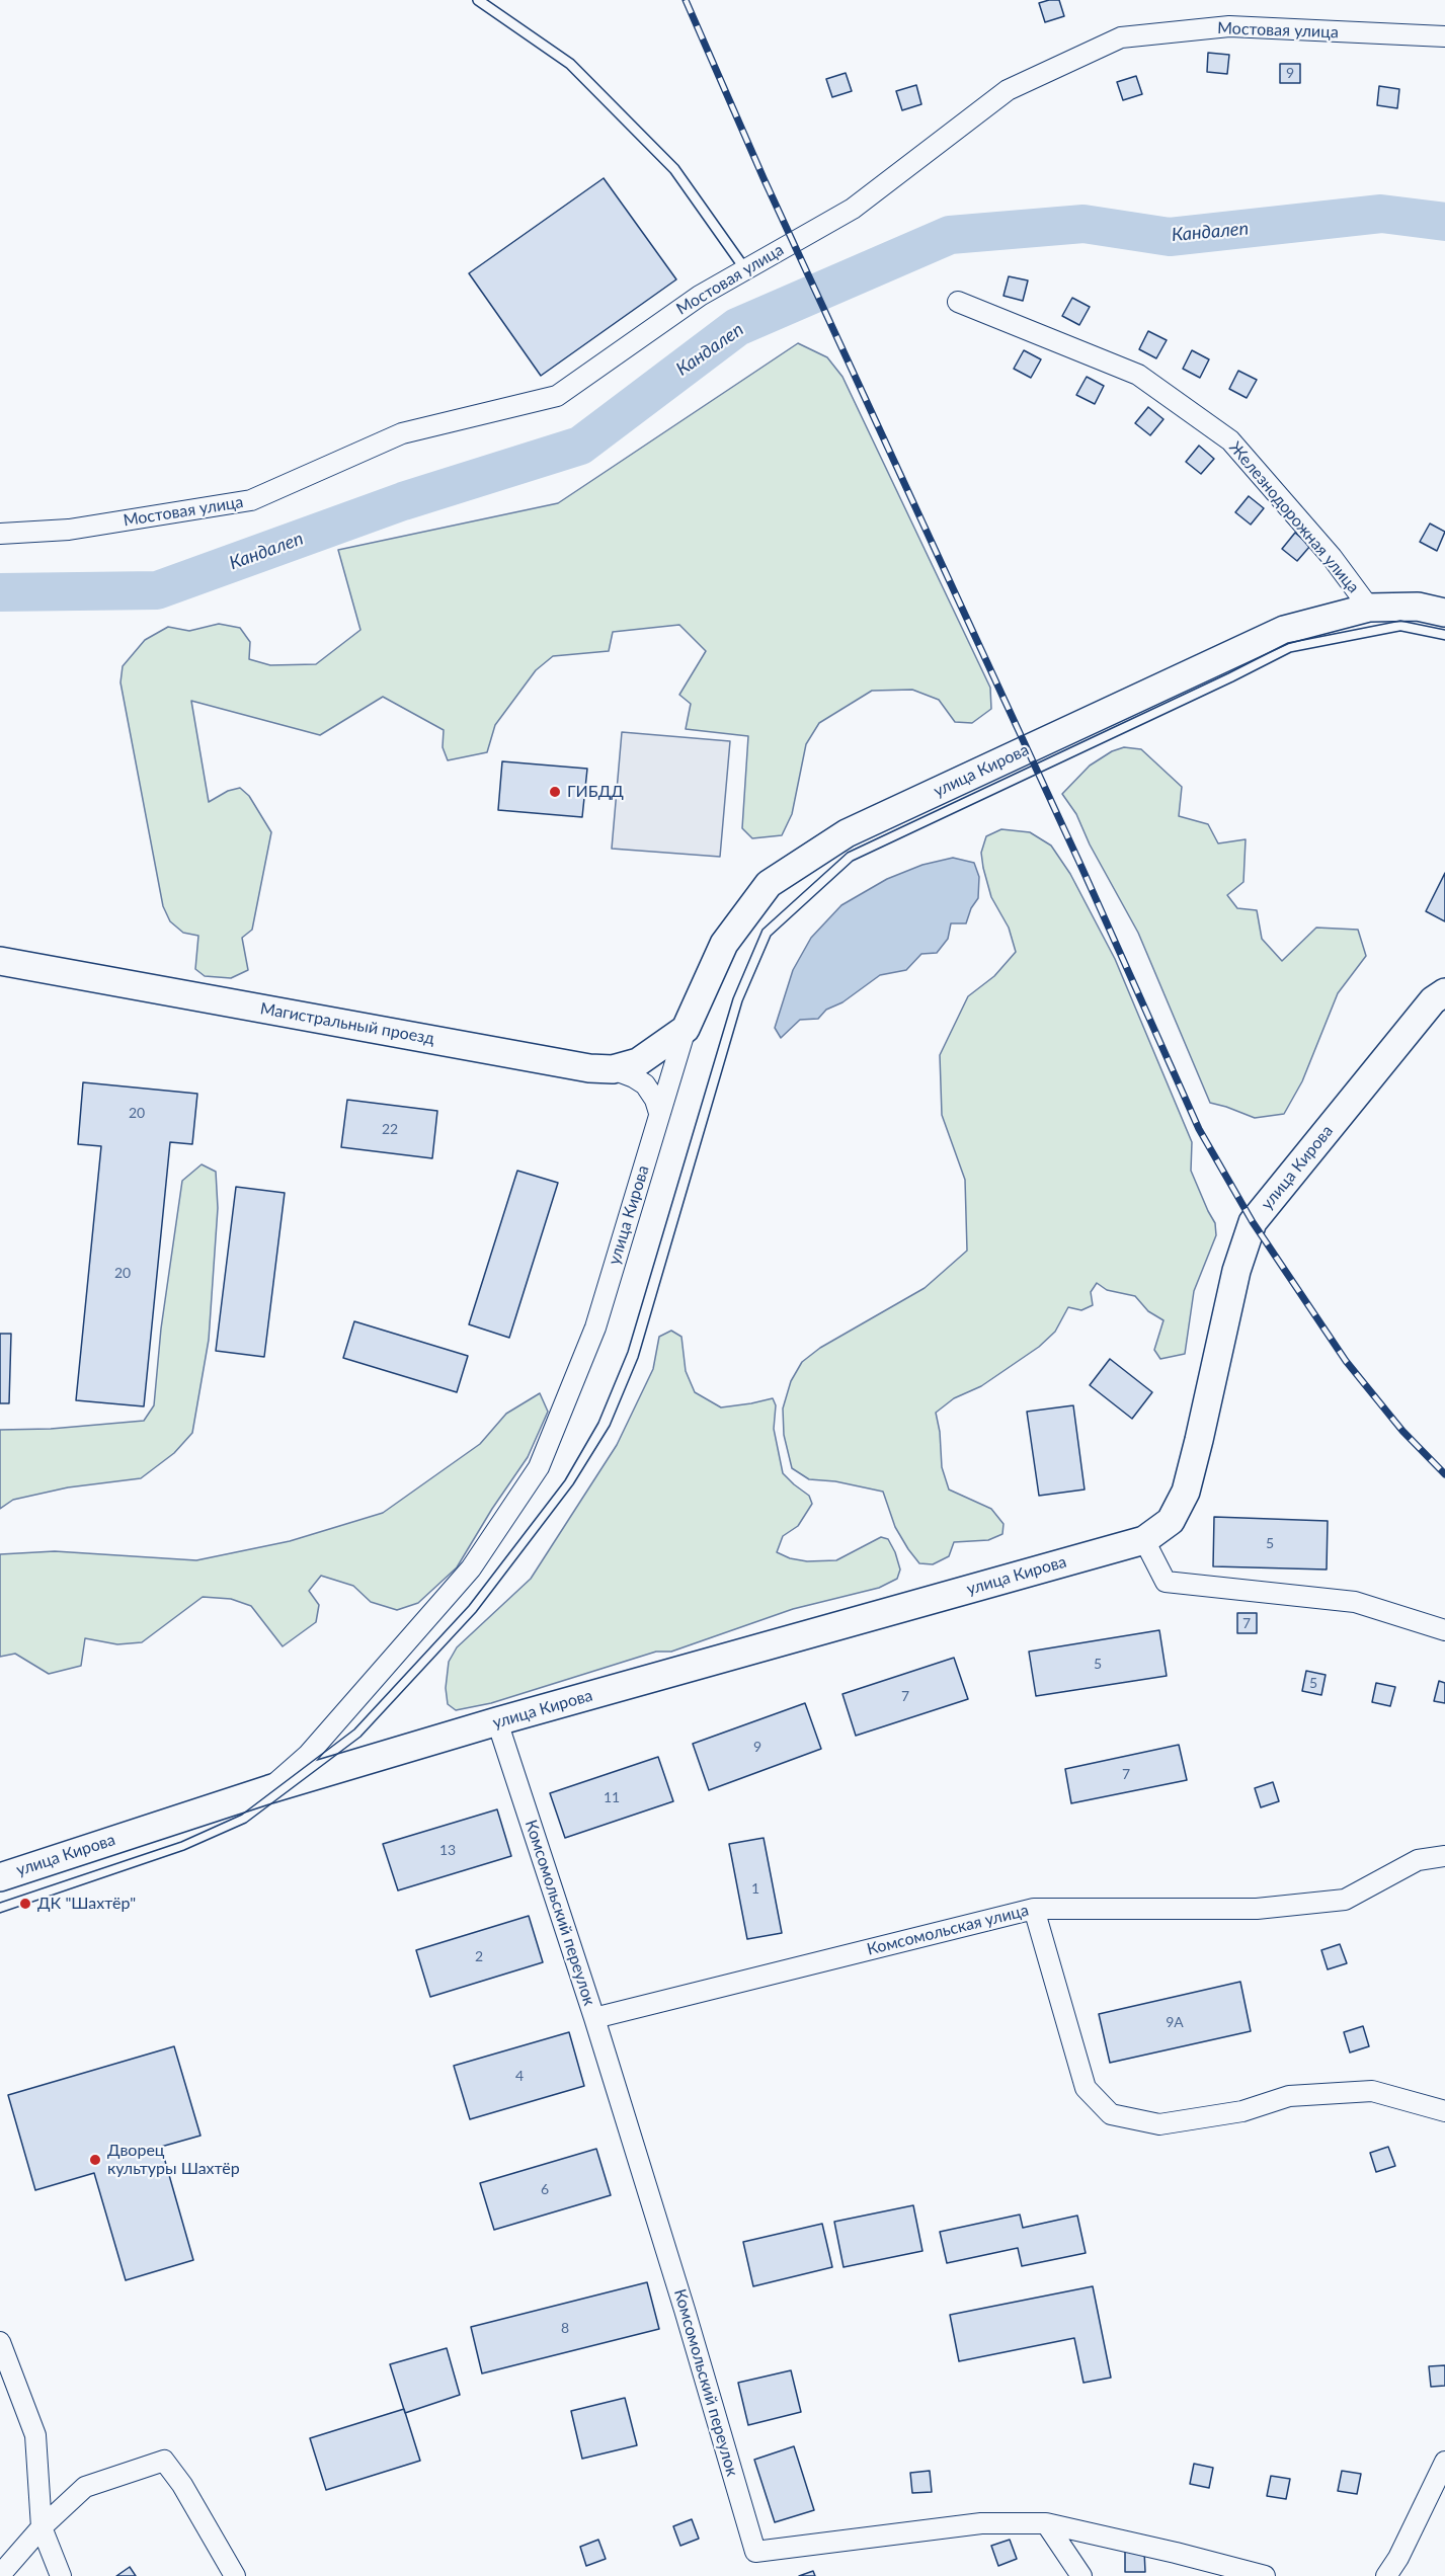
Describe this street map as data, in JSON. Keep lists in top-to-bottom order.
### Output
{
  "streets": {
    "street": [
      "Мостовая улица",
      "Железнодорожная улица",
      "улица Кирова",
      "Магистральный проезд",
      "Комсомольский переулок",
      "Комсомольская улица"
    ]
  },
  "crossings": [
    ["Железнодорожная улица", "улица Кирова"],
    ["улица Кирова", "Магистральный проезд"],
    ["улица Кирова", "Комсомольский переулок"],
    ["Комсомольский переулок", "Комсомольская улица"]
  ],
  "water": ["Кандалеп"],
  "places": ["ГИБДД", "ДК \"Шахтёр\"", "Дворец культуры Шахтёр"],
  "house_numbers": [
    "9",
    "20",
    "22",
    "20",
    "5",
    "7",
    "5",
    "5",
    "7",
    "9",
    "7",
    "11",
    "13",
    "1",
    "2",
    "9А",
    "4",
    "6",
    "8"
  ]
}
